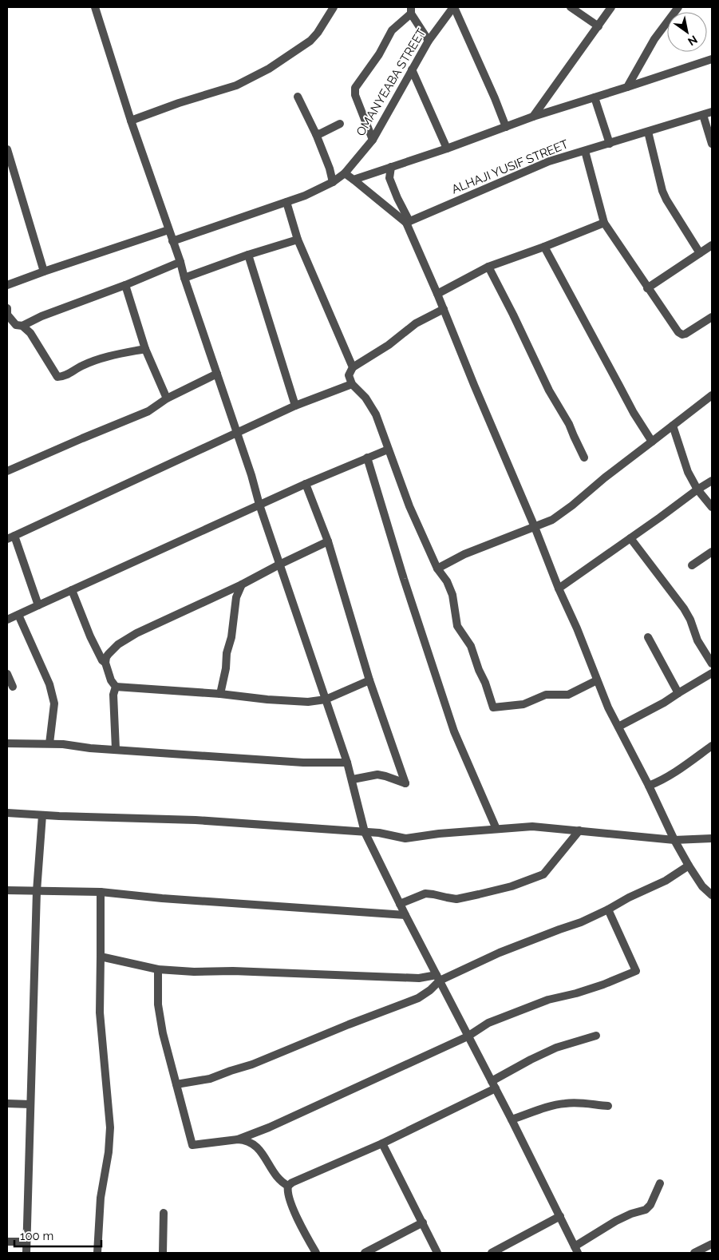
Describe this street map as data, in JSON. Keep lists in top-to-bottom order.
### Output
{
  "streets": {
    "street": ["OMANYEABA STREET", "ALHAJI YUSIF STREET"]
  },
  "scale_bar": "100 m",
  "north": "bottom right"
}
